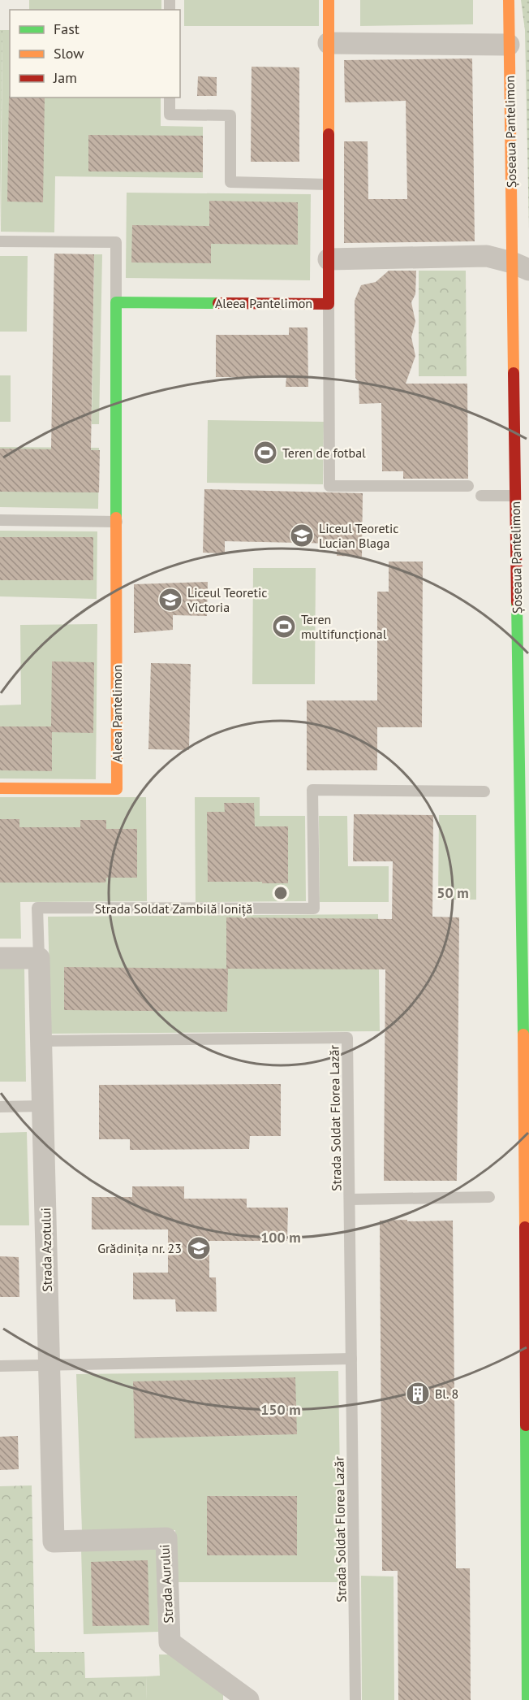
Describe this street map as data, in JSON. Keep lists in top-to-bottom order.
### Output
{
  "streets": {
    "main road": ["Șoseaua Pantelimon", "Aleea Pantelimon"],
    "street": ["Strada Azotului", "Strada Aurului"],
    "lane": ["Strada Soldat Zambilă Ioniță", "Strada Soldat Florea Lazăr"]
  },
  "crossings": [
    ["Strada Soldat Zambilă Ioniță", "Strada Azotului"],
    ["Strada Soldat Florea Lazăr", "Strada Azotului"],
    ["Strada Azotului", "Strada Aurului"]
  ],
  "places": {
    "sports": ["Teren de fotbal", "Teren multifuncțional"],
    "school or university": ["Liceul Teoretic Lucian Blaga", "Liceul Teoretic Victoria", "Grădinița nr. 23"],
    "building": ["Bl. 8"]
  },
  "legend": ["Fast", "Slow", "Jam"],
  "rings": ["50 m", "100 m", "150 m"]
}
